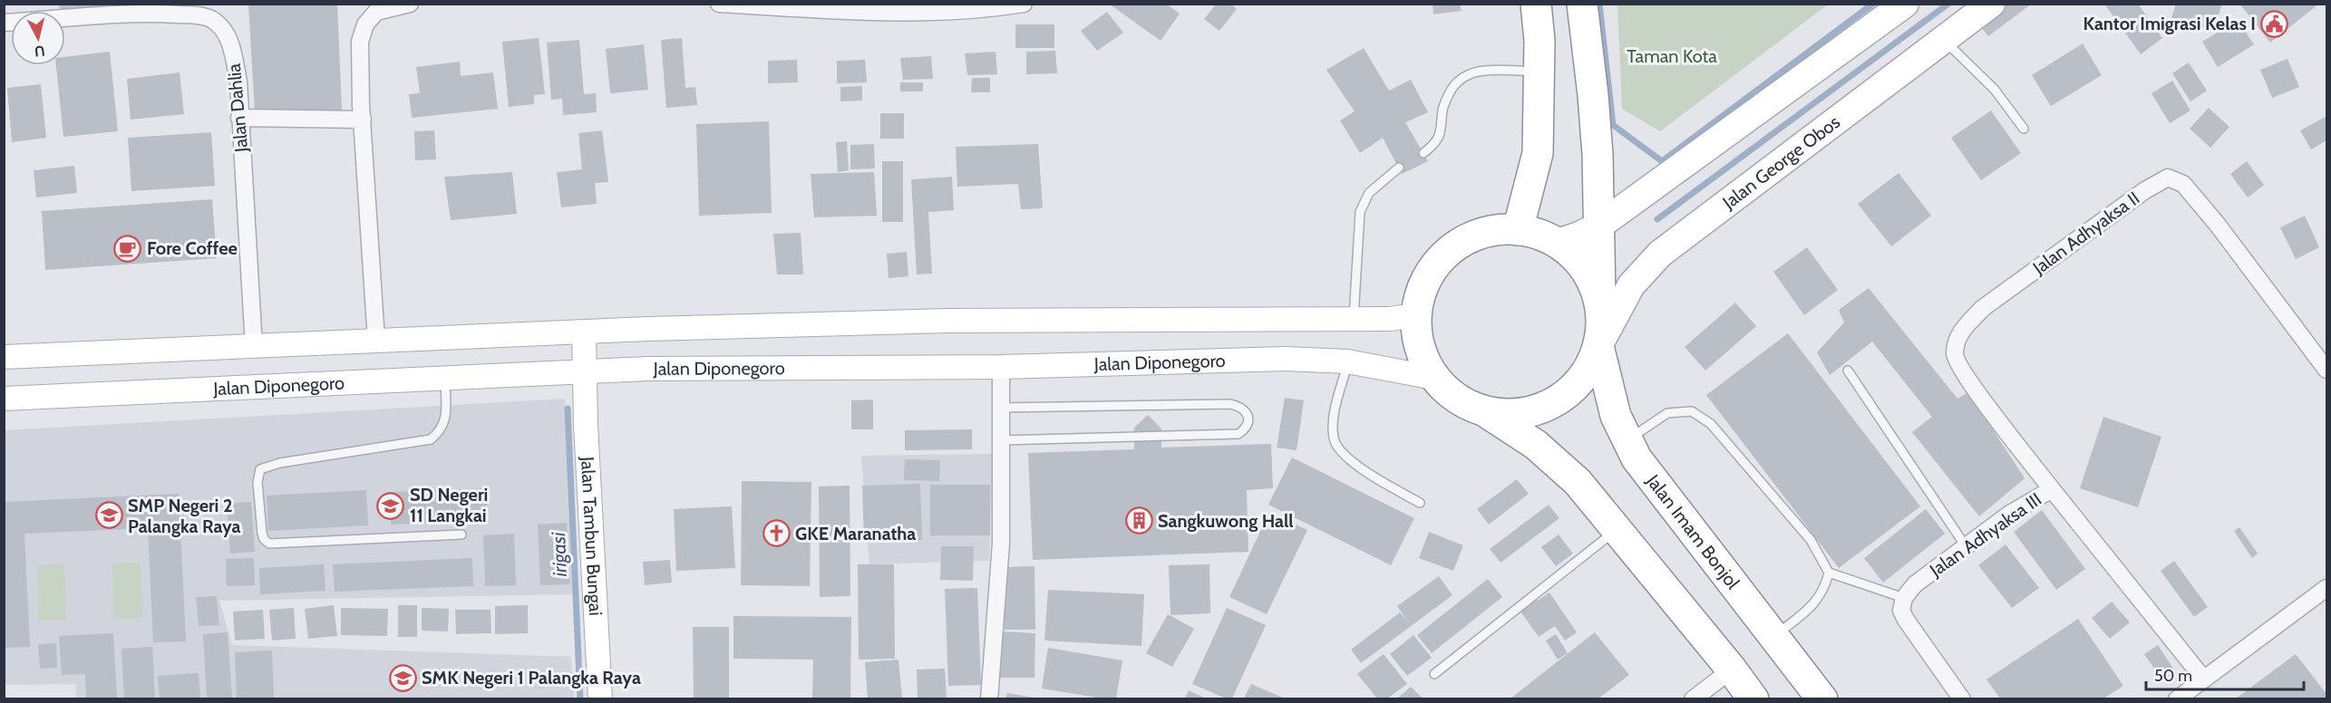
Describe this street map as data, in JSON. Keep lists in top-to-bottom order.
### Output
{
  "streets": {
    "highway": ["Jalan Imam Bonjol"],
    "main road": ["Jalan George Obos", "Jalan Diponegoro", "Jalan Tambun Bungai"],
    "street": ["Jalan Dahlia", "Jalan Adhyaksa II", "Jalan Adhyaksa III"]
  },
  "crossings": [
    ["Jalan George Obos", "Jalan Diponegoro"],
    ["Jalan George Obos", "Jalan Imam Bonjol"],
    ["Jalan Adhyaksa II", "Jalan Adhyaksa III"],
    ["Jalan Diponegoro", "Jalan Imam Bonjol"],
    ["Jalan Diponegoro", "Jalan Tambun Bungai"]
  ],
  "water": ["irigasi"],
  "parks": ["Taman Kota"],
  "places": {
    "public building": ["Kantor Imigrasi Kelas I"],
    "cafe": ["Fore Coffee"],
    "school or university": ["SD Negeri 11 Langkai", "SMP Negeri 2 Palangka Raya", "SMK Negeri 1 Palangka Raya"],
    "building": ["Sangkuwong Hall"],
    "church": ["GKE Maranatha"]
  },
  "scale_bar": "50 m",
  "north": "bottom"
}
